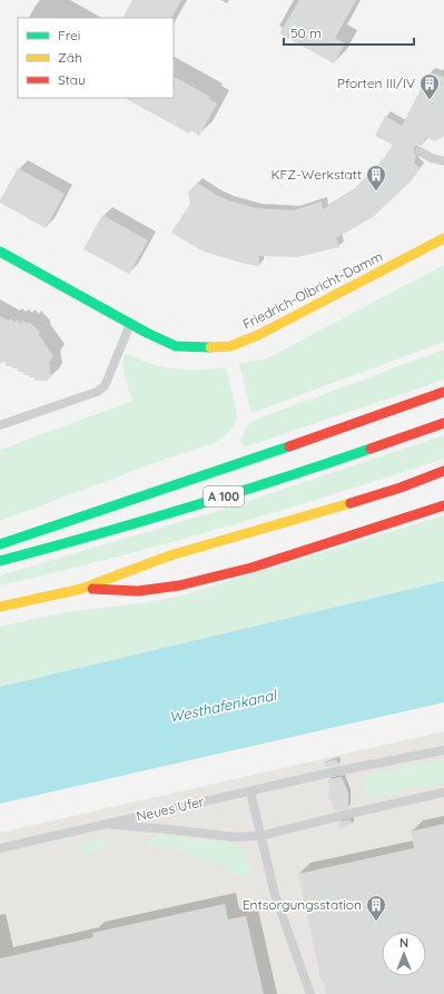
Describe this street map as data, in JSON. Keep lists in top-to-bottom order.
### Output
{
  "streets": {
    "main road": ["Friedrich-Olbricht-Damm", "A 100"],
    "lane": ["Neues Ufer"]
  },
  "water": ["Westhafenkanal"],
  "places": {
    "building": ["Pforten III/IV", "KFZ-Werkstatt", "Entsorgungsstation"]
  },
  "legend": ["Frei", "Zäh", "Stau"],
  "scale_bar": "50 m",
  "north": "top"
}
